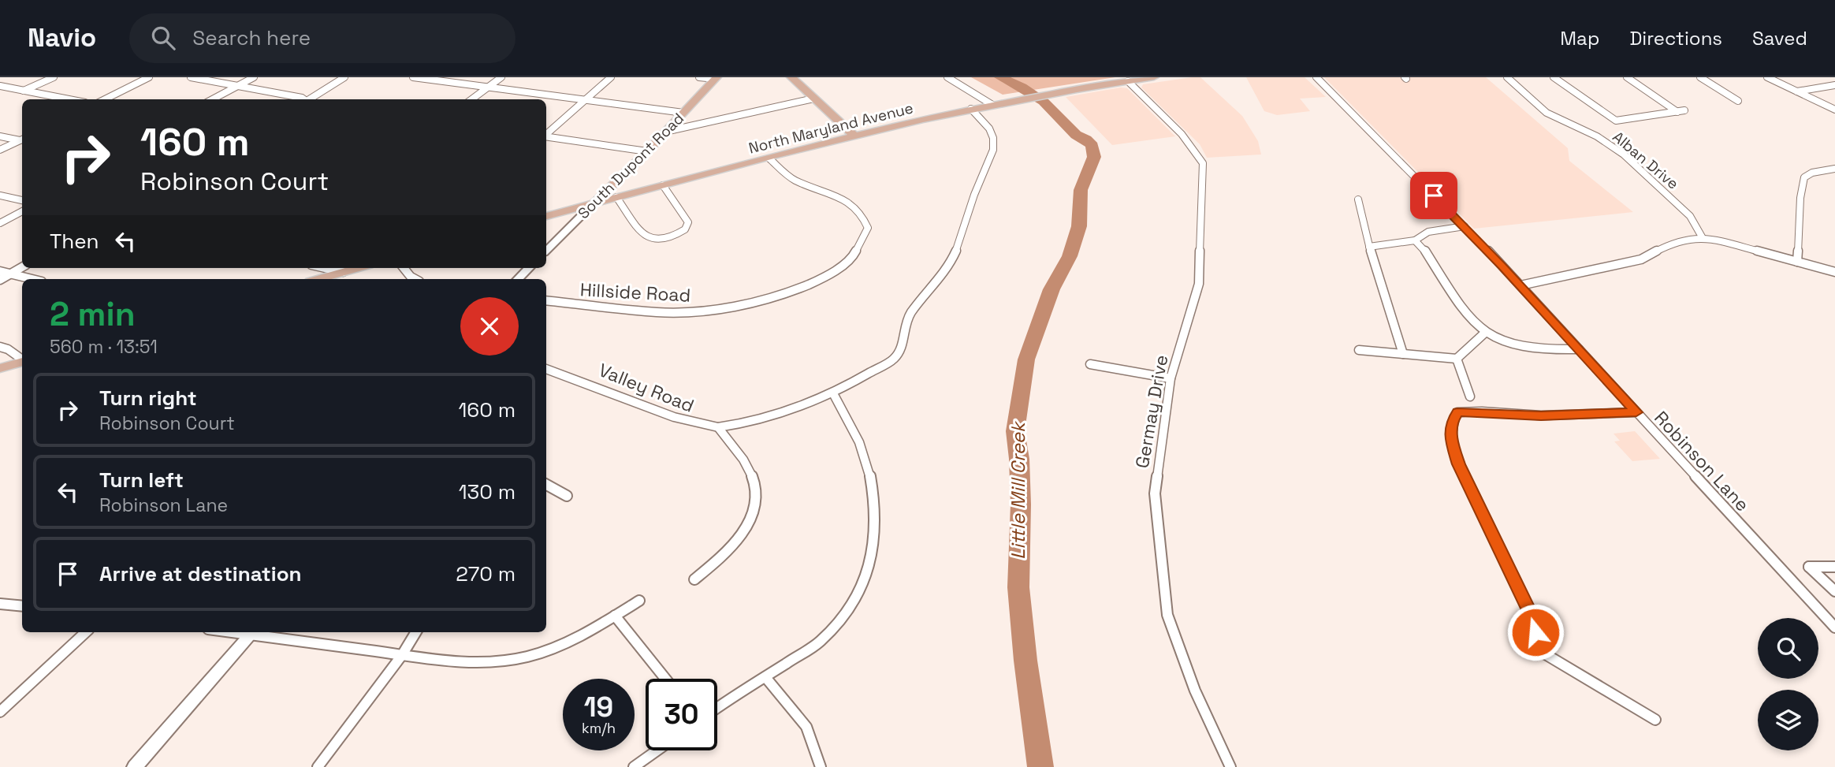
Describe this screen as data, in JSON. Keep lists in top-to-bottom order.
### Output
{
  "streets": {
    "main road": ["North Maryland Avenue", "South Dupont Road"],
    "street": [
      "Alban Drive",
      "Hillside Road",
      "Valley Road",
      "Germay Drive",
      "Robinson Lane"
    ]
  },
  "crossings": [
    ["North Maryland Avenue", "South Dupont Road"],
    ["North Maryland Avenue", "Hillside Road"],
    ["North Maryland Avenue", "Valley Road"],
    ["North Maryland Avenue", "Germay Drive"]
  ],
  "water": ["Little Mill Creek"],
  "page": {
    "header": "Navio",
    "search": "Search here",
    "nav": ["Map", "Directions", "Saved"],
    "turn": ["160 m", "Robinson Court"],
    "then": "Then",
    "heading": ["2 min", "560 m · 13:51"],
    "list": [
      {
        "name": "Turn right",
        "note": "Robinson Court",
        "value": "160 m"
      },
      {
        "name": "Turn left",
        "note": "Robinson Lane",
        "value": "130 m"
      },
      {
        "name": "Arrive at destination",
        "value": "270 m"
      }
    ],
    "speed": "19 km/h",
    "limit": "30"
  }
}
